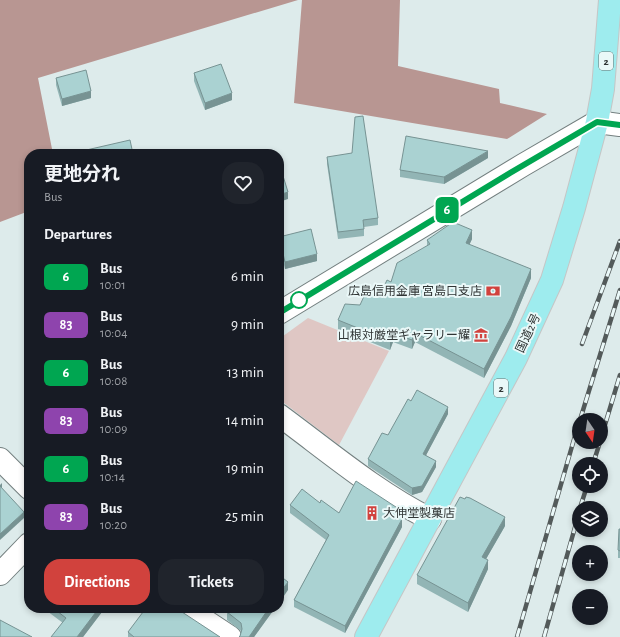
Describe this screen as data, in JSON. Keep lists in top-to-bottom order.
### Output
{
  "streets": {
    "highway": ["2", "国道2号"]
  },
  "places": {
    "bank": ["広島信用金庫 宮島口支店"],
    "museum": ["山根対厳堂ギャラリー耀"],
    "building": ["大伸堂製菓店"]
  },
  "lines": ["bus line 6"],
  "north": "bottom",
  "page": {
    "on_map": "6",
    "heading": [
      ["更地分れ", "Bus"],
      "Departures"
    ],
    "list": [
      {
        "mark": "6",
        "name": "Bus",
        "note": "10:01",
        "value": "6 min"
      },
      {
        "mark": "83",
        "name": "Bus",
        "note": "10:04",
        "value": "9 min"
      },
      {
        "mark": "6",
        "name": "Bus",
        "note": "10:08",
        "value": "13 min"
      },
      {
        "mark": "83",
        "name": "Bus",
        "note": "10:09",
        "value": "14 min"
      },
      {
        "mark": "6",
        "name": "Bus",
        "note": "10:14",
        "value": "19 min"
      },
      {
        "mark": "83",
        "name": "Bus",
        "note": "10:20",
        "value": "25 min"
      }
    ],
    "map_buttons": ["+", "−"],
    "buttons": ["Directions", "Tickets"]
  }
}
